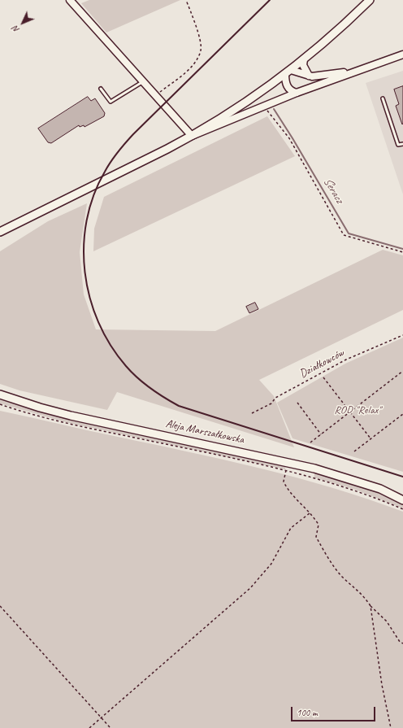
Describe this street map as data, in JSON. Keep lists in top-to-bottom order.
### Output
{
  "streets": {
    "main road": ["Aleja Marszałkowska"],
    "path": ["Działkowców"]
  },
  "water": ["Seracz"],
  "parks": ["ROD \"Relax\""],
  "scale_bar": "100 m",
  "north": "bottom left"
}
